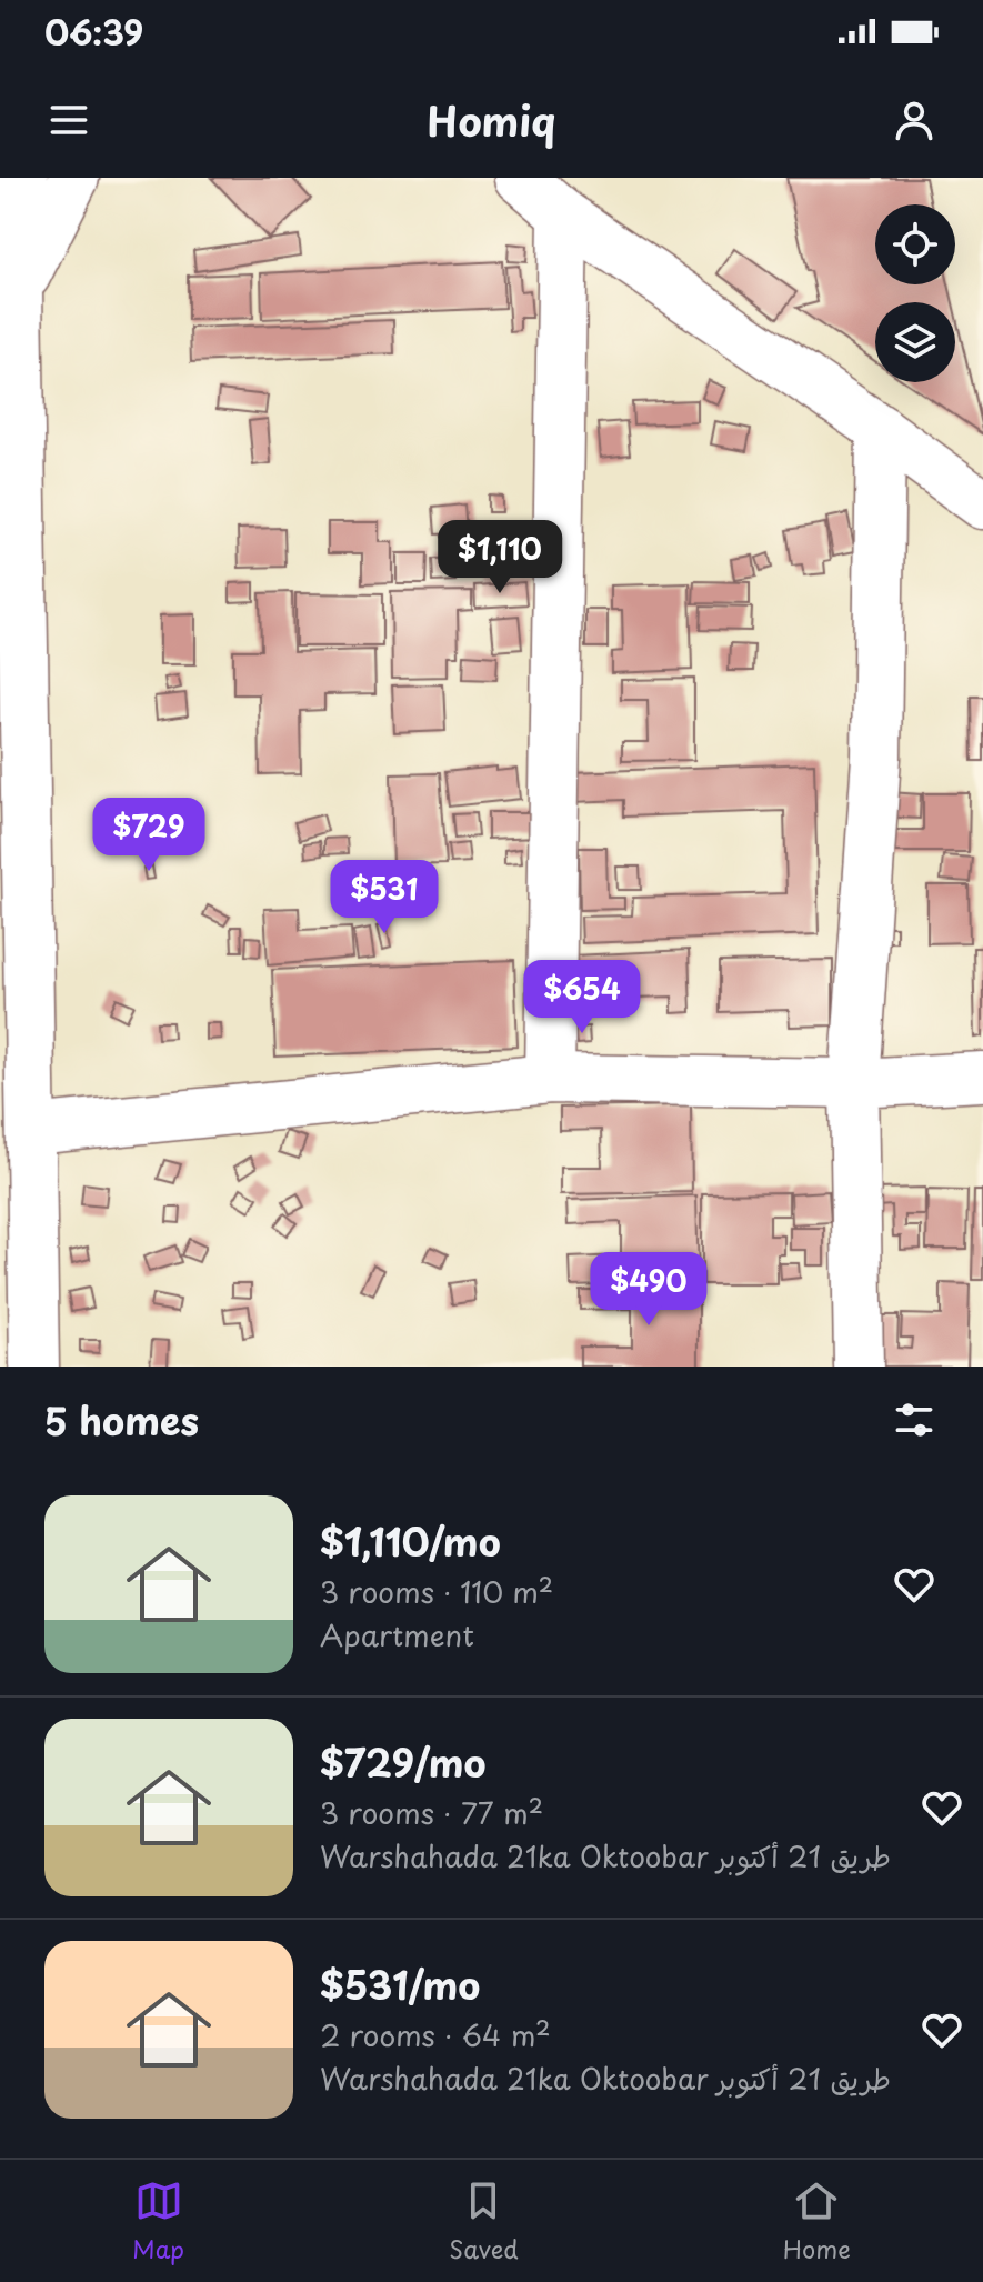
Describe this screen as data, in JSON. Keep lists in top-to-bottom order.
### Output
{
  "page": {
    "status": "06:39",
    "header": "Homiq",
    "price": [
      "$1,110",
      "$729",
      "$531",
      "$654",
      "$490"
    ],
    "heading": "5 homes",
    "list": [
      {
        "name": "$1,110/mo",
        "note": "3 rooms · 110 m² · Apartment"
      },
      {
        "name": "$729/mo",
        "note": "3 rooms · 77 m² · Warshahada 21ka Oktoobar طريق 21 أكتوبر"
      },
      {
        "name": "$531/mo",
        "note": "2 rooms · 64 m² · Warshahada 21ka Oktoobar طريق 21 أكتوبر"
      }
    ],
    "tabs": ["Map", "Saved", "Home"]
  }
}
